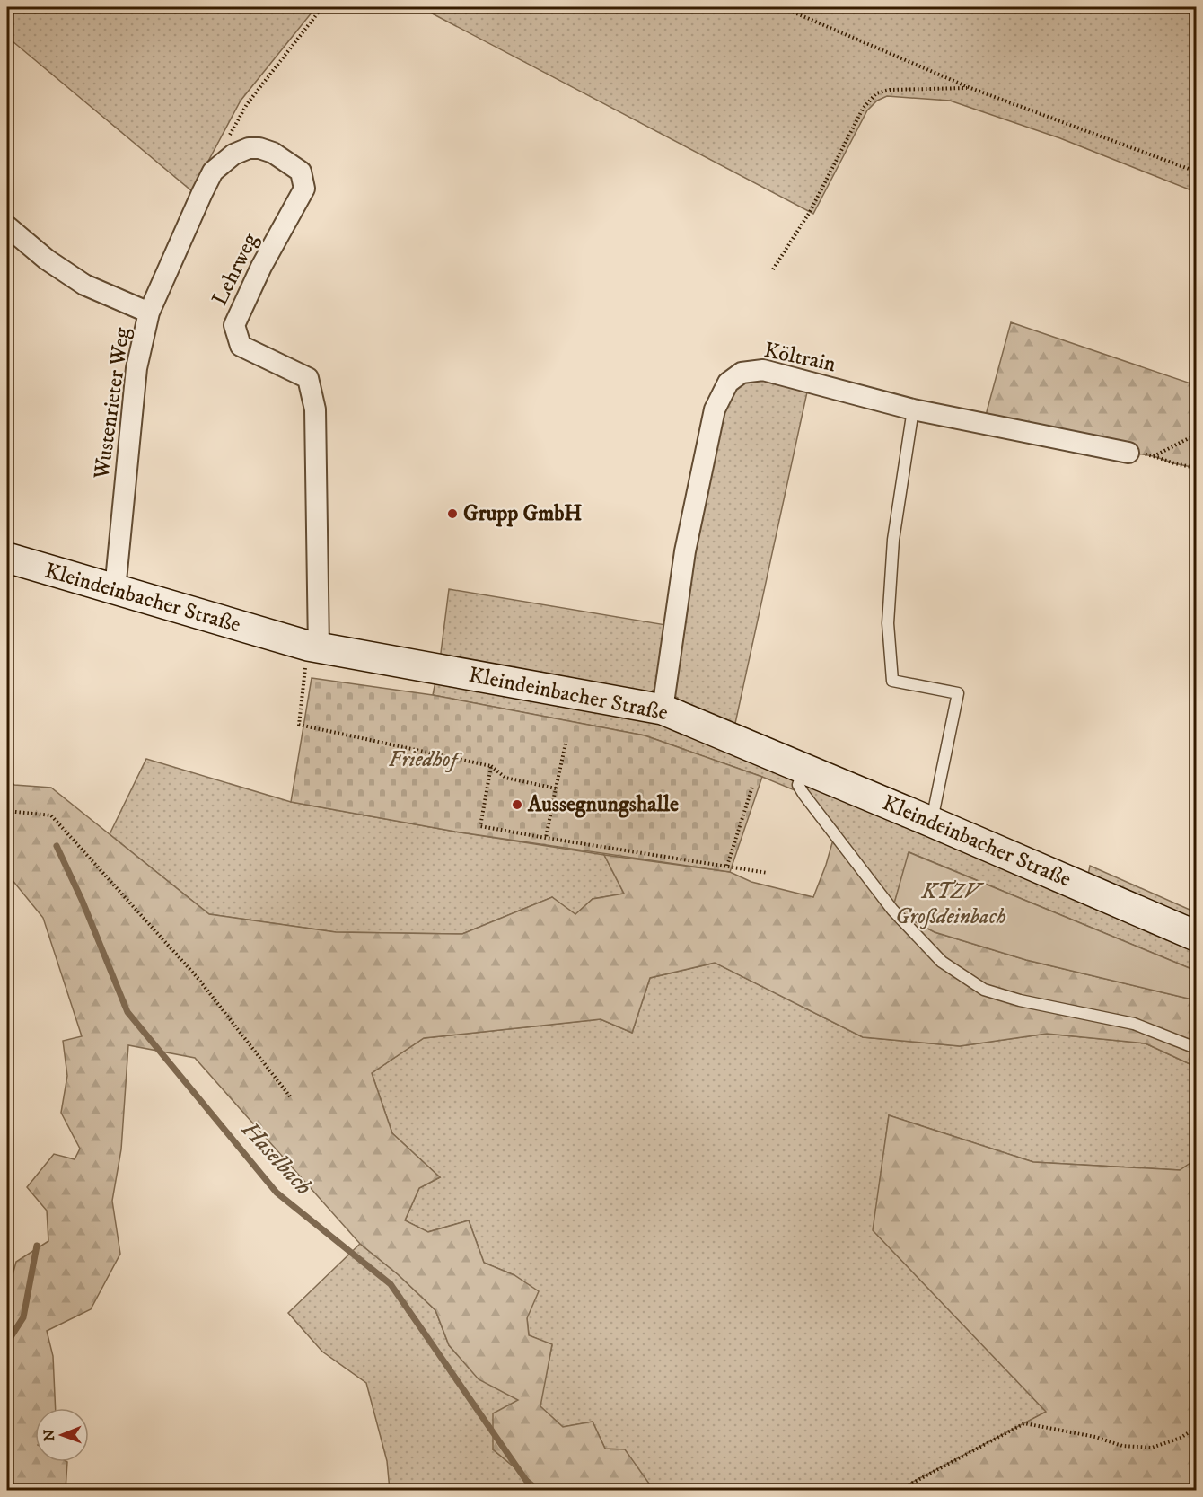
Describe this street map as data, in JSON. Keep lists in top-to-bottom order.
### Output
{
  "streets": {
    "street": [
      "Lehrweg",
      "Költrain",
      "Wustenrieter Weg",
      "Kleindeinbacher Straße"
    ]
  },
  "crossings": [
    ["Lehrweg", "Wustenrieter Weg"],
    ["Lehrweg", "Kleindeinbacher Straße"],
    ["Költrain", "Kleindeinbacher Straße"],
    ["Wustenrieter Weg", "Kleindeinbacher Straße"]
  ],
  "water": ["Haselbach"],
  "parks": ["Friedhof", "KTZV Großdeinbach"],
  "places": ["Grupp GmbH", "Aussegnungshalle"],
  "north": "left"
}
